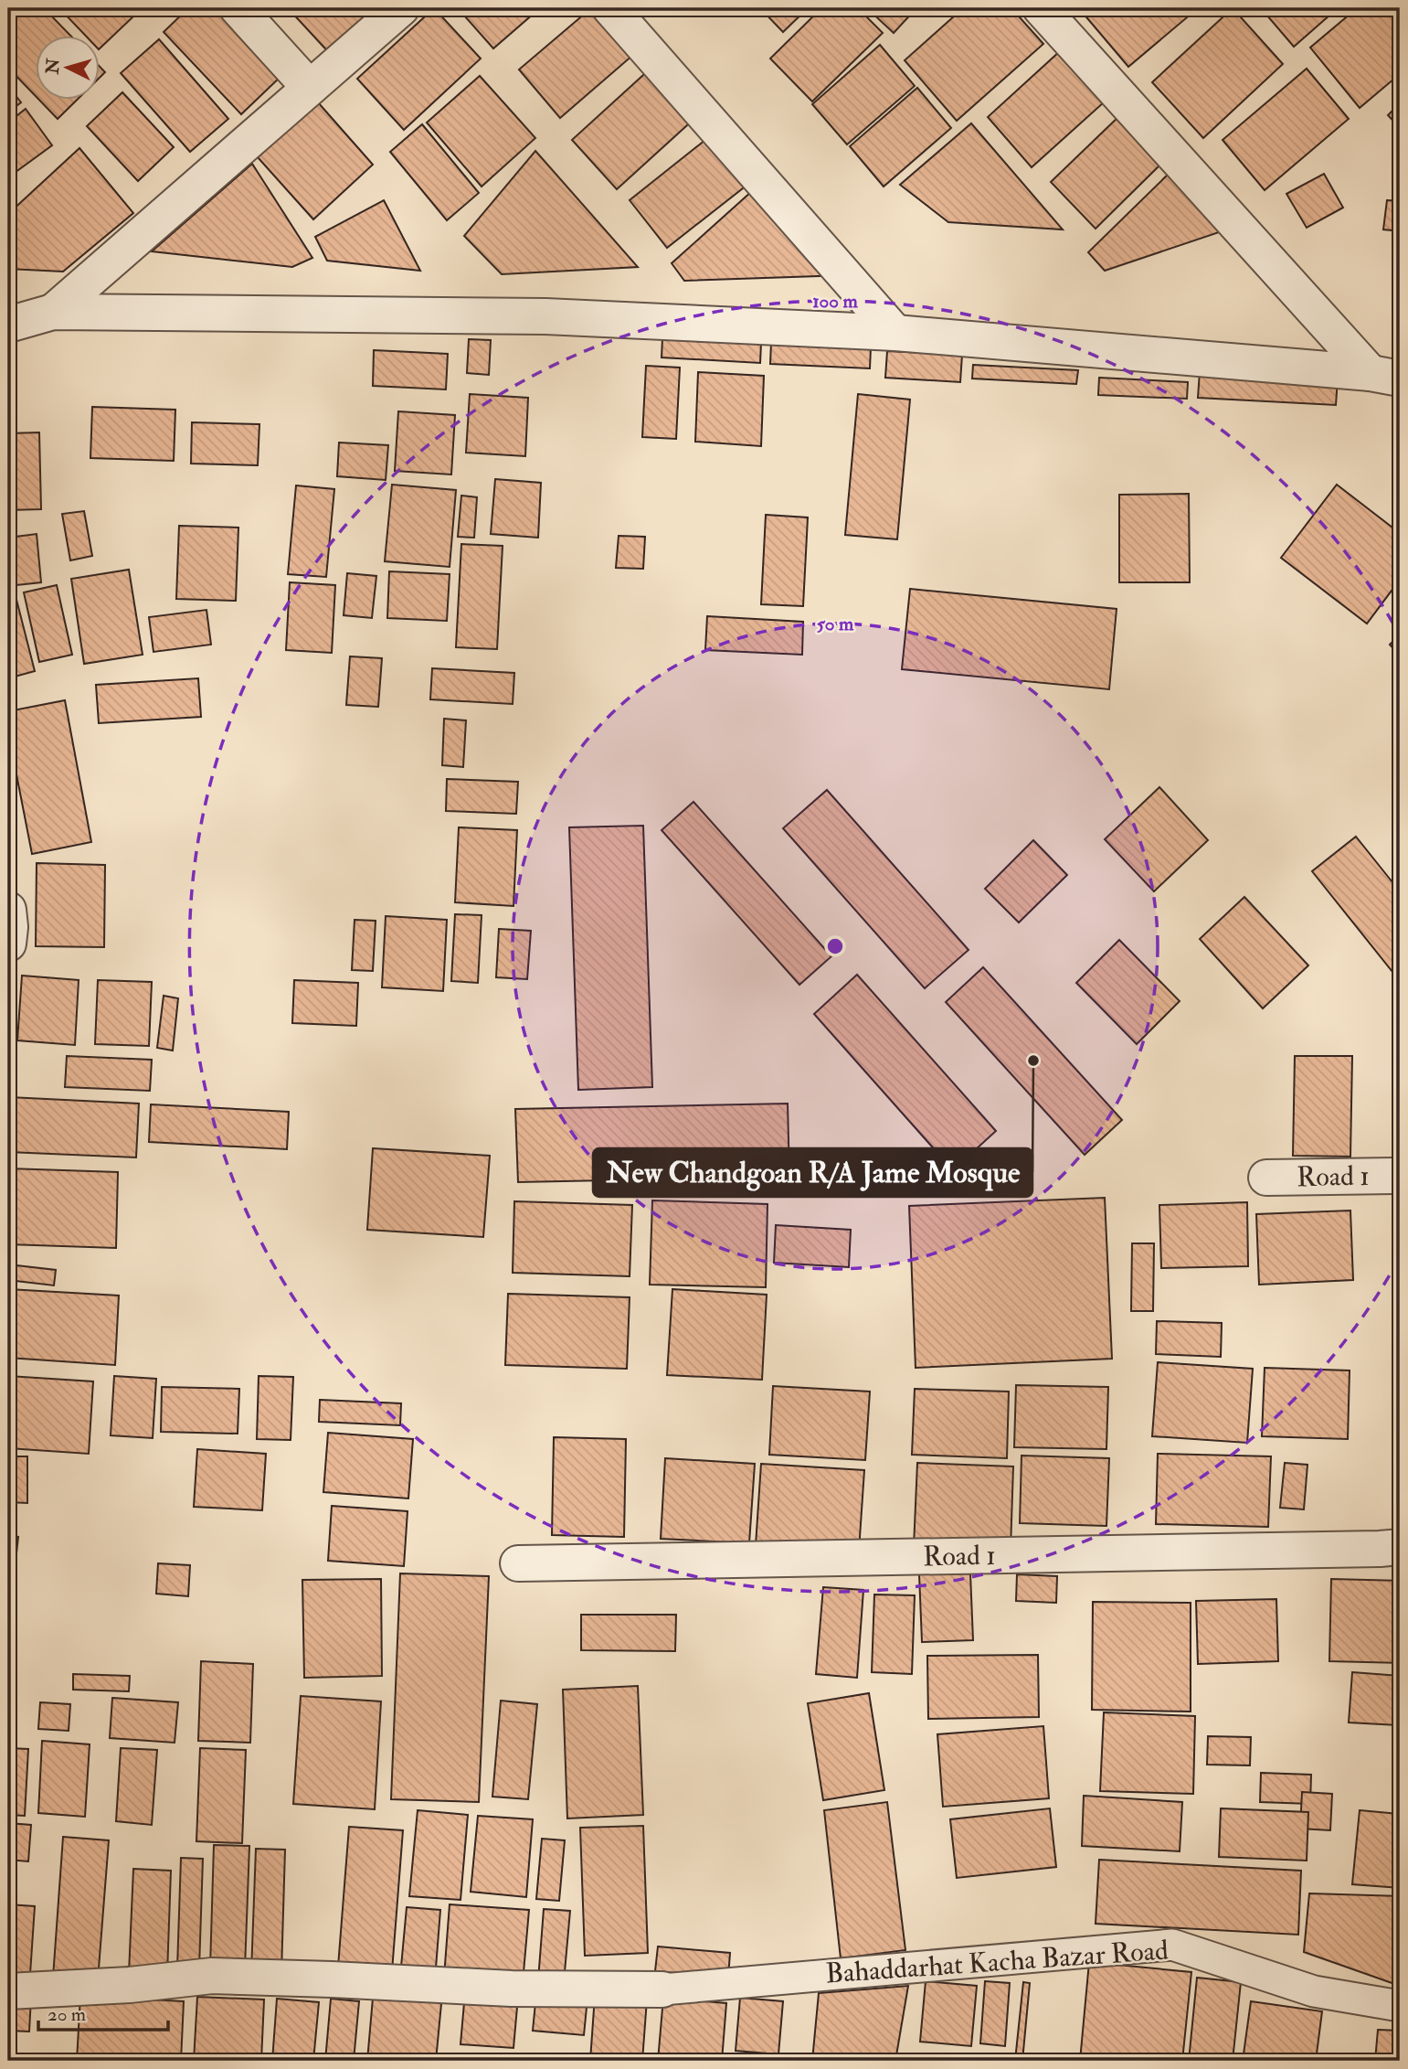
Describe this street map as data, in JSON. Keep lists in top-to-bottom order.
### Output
{
  "streets": {
    "street": ["Road 1", "Bahaddarhat Kacha Bazar Road"]
  },
  "places": ["New Chandgoan R/A Jame Mosque"],
  "scale_bar": "20 m",
  "north": "left",
  "rings": ["100 m", "50 m"]
}
